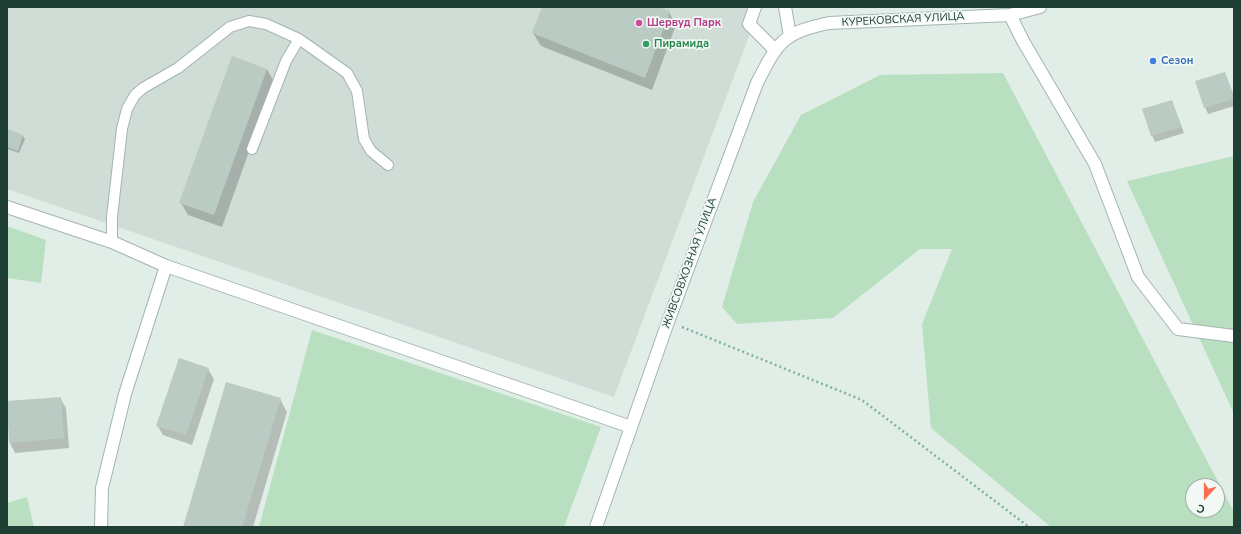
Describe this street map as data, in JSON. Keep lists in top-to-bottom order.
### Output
{
  "streets": {
    "street": ["КУРЕКОВСКАЯ УЛИЦА", "ЖИВСОВХОЗНАЯ УЛИЦА"]
  },
  "crossings": [
    ["КУРЕКОВСКАЯ УЛИЦА", "ЖИВСОВХОЗНАЯ УЛИЦА"]
  ],
  "places": ["Шервуд Парк", "Пирамида", "Сезон"],
  "north": "bottom"
}
